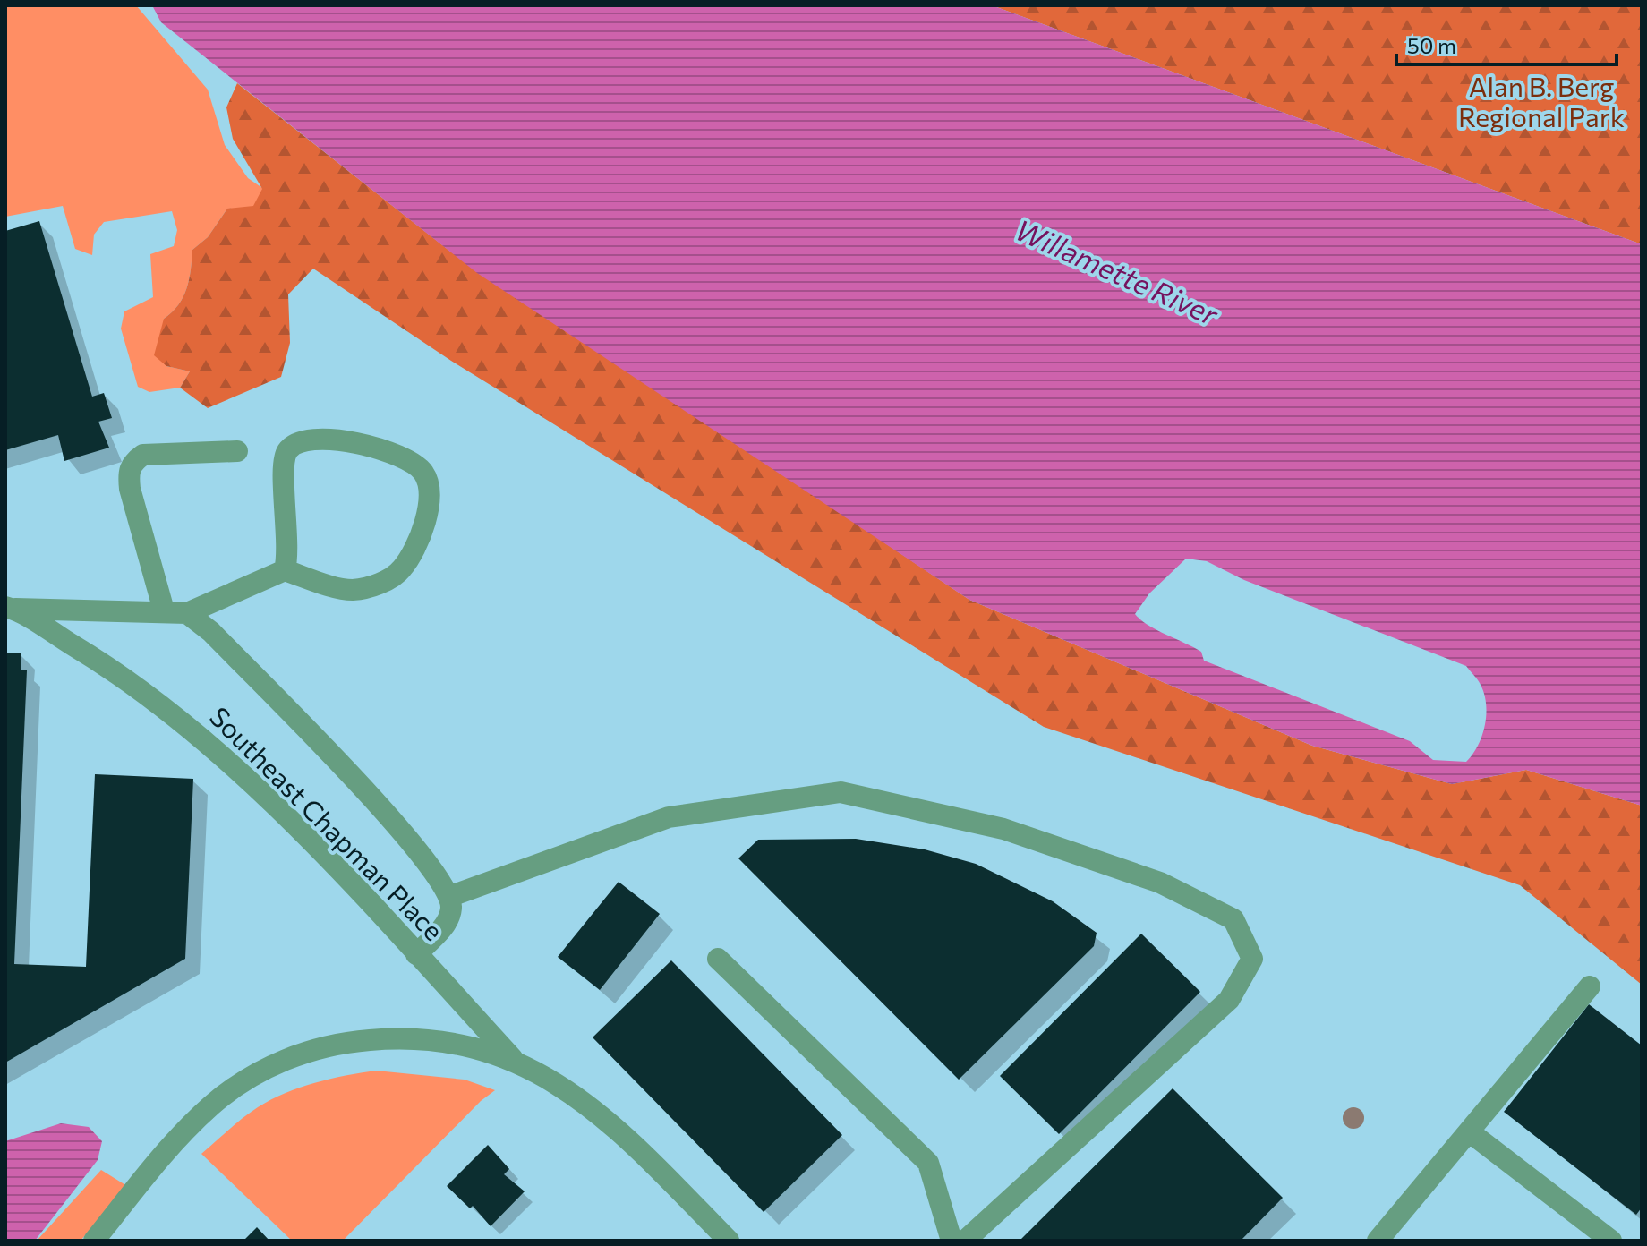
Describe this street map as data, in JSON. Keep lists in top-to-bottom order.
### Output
{
  "streets": {
    "street": ["Southeast Chapman Place"]
  },
  "water": ["Willamette River"],
  "parks": ["Alan B. Berg Regional Park"],
  "scale_bar": "50 m"
}
